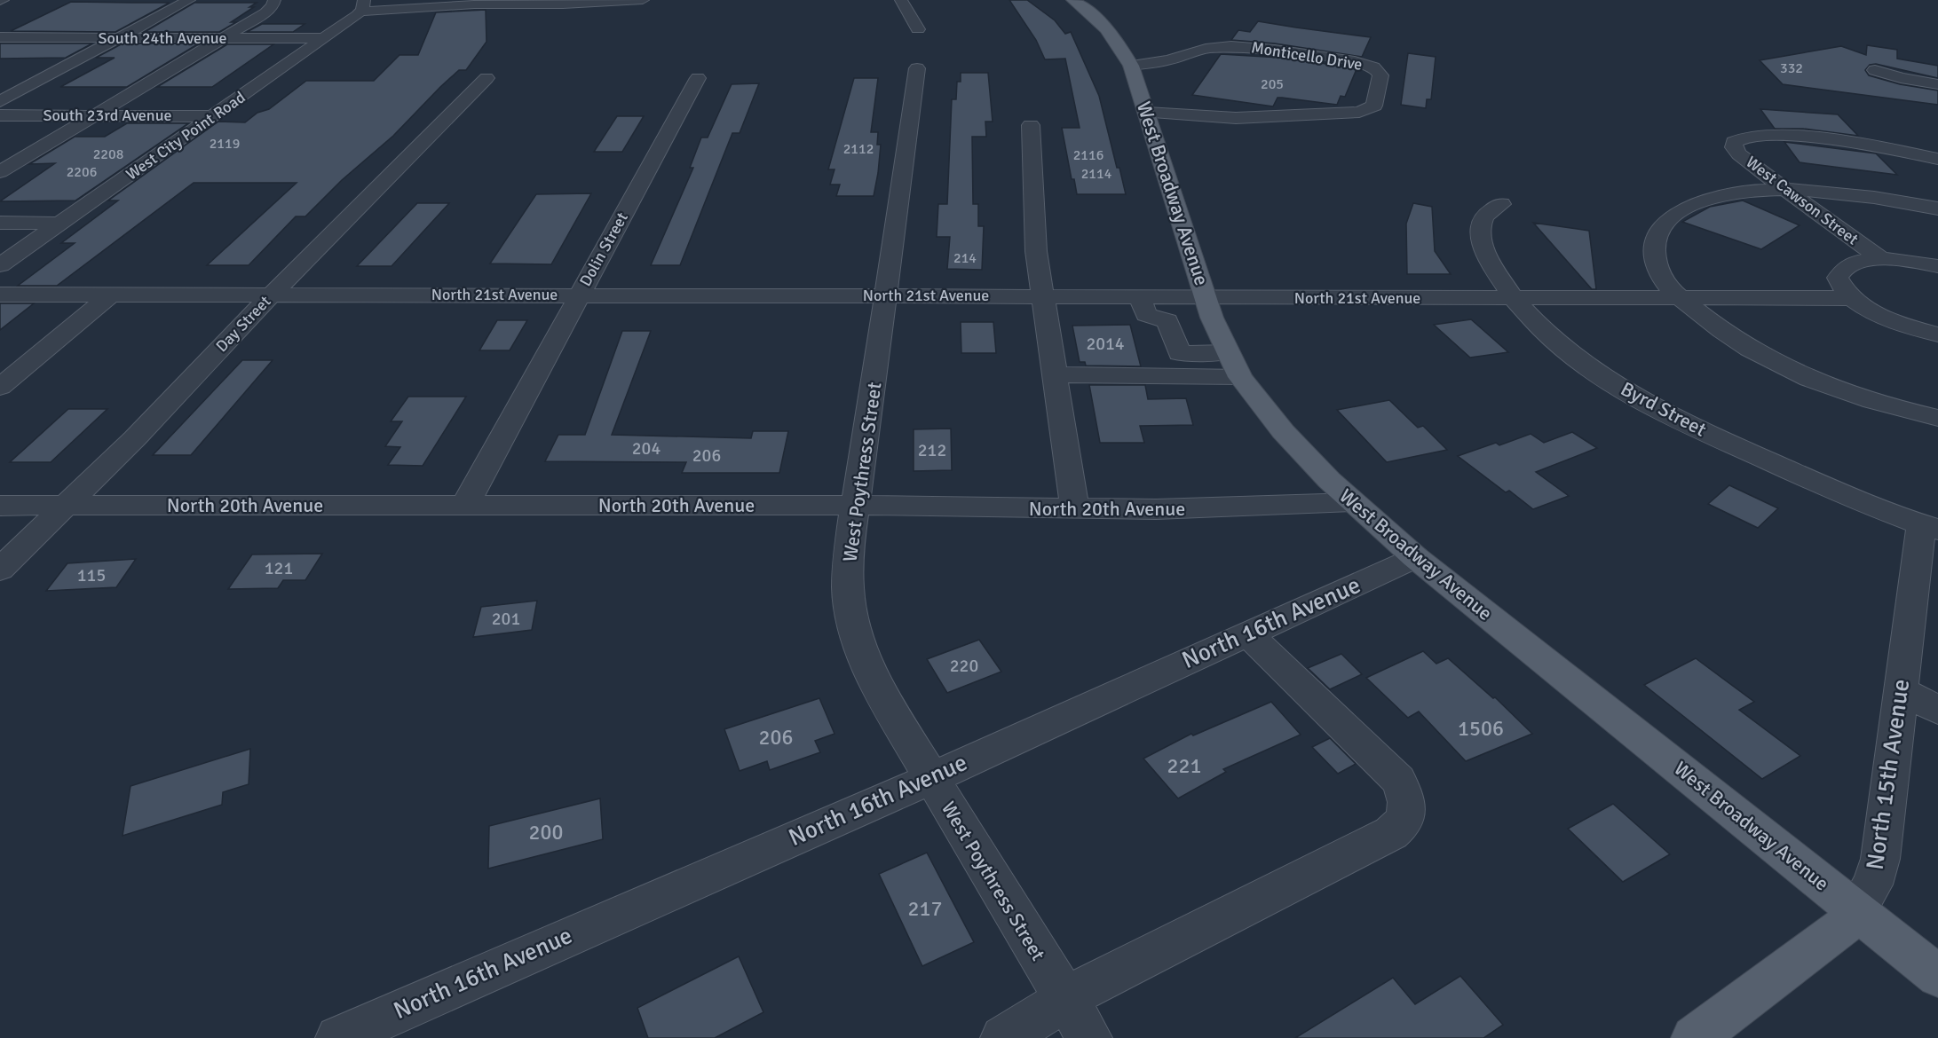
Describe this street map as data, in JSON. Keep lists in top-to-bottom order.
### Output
{
  "streets": {
    "main road": ["West Broadway Avenue", "North 15th Avenue"],
    "street": [
      "South 24th Avenue",
      "Monticello Drive",
      "South 23rd Avenue",
      "West City Point Road",
      "West Cawson Street",
      "Dolin Street",
      "North 21st Avenue",
      "Day Street",
      "Byrd Street",
      "West Poythress Street",
      "North 20th Avenue",
      "North 16th Avenue"
    ]
  },
  "crossings": [
    ["South 24th Avenue", "West City Point Road"],
    ["Monticello Drive", "West Broadway Avenue"],
    ["South 23rd Avenue", "West City Point Road"],
    ["West Broadway Avenue", "North 21st Avenue"],
    ["West Broadway Avenue", "North 20th Avenue"],
    ["West Broadway Avenue", "North 16th Avenue"],
    ["West Broadway Avenue", "North 15th Avenue"],
    ["Dolin Street", "North 21st Avenue"],
    ["Dolin Street", "North 20th Avenue"],
    ["North 21st Avenue", "Day Street"],
    ["North 21st Avenue", "Byrd Street"],
    ["North 21st Avenue", "West Poythress Street"],
    ["Day Street", "North 20th Avenue"],
    ["Byrd Street", "North 15th Avenue"],
    ["West Poythress Street", "North 20th Avenue"],
    ["West Poythress Street", "North 16th Avenue"]
  ],
  "house_numbers": [
    "332",
    "205",
    "2119",
    "2112",
    "2208",
    "2116",
    "2206",
    "2114",
    "214",
    "2014",
    "204",
    "212",
    "206",
    "121",
    "115",
    "201",
    "220",
    "1506",
    "206",
    "221",
    "200",
    "217"
  ]
}
